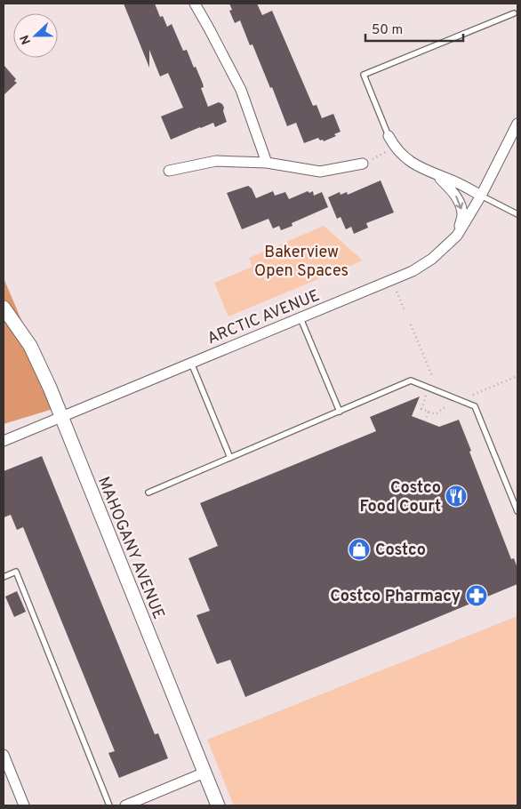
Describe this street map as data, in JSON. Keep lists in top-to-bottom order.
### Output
{
  "streets": {
    "street": ["ARCTIC AVENUE", "MAHOGANY AVENUE"]
  },
  "crossings": [
    ["ARCTIC AVENUE", "MAHOGANY AVENUE"]
  ],
  "parks": ["Bakerview Open Spaces"],
  "places": {
    "restaurant": ["Costco Food Court"],
    "shop": ["Costco"],
    "pharmacy": ["Costco Pharmacy"]
  },
  "scale_bar": "50 m",
  "north": "left"
}
